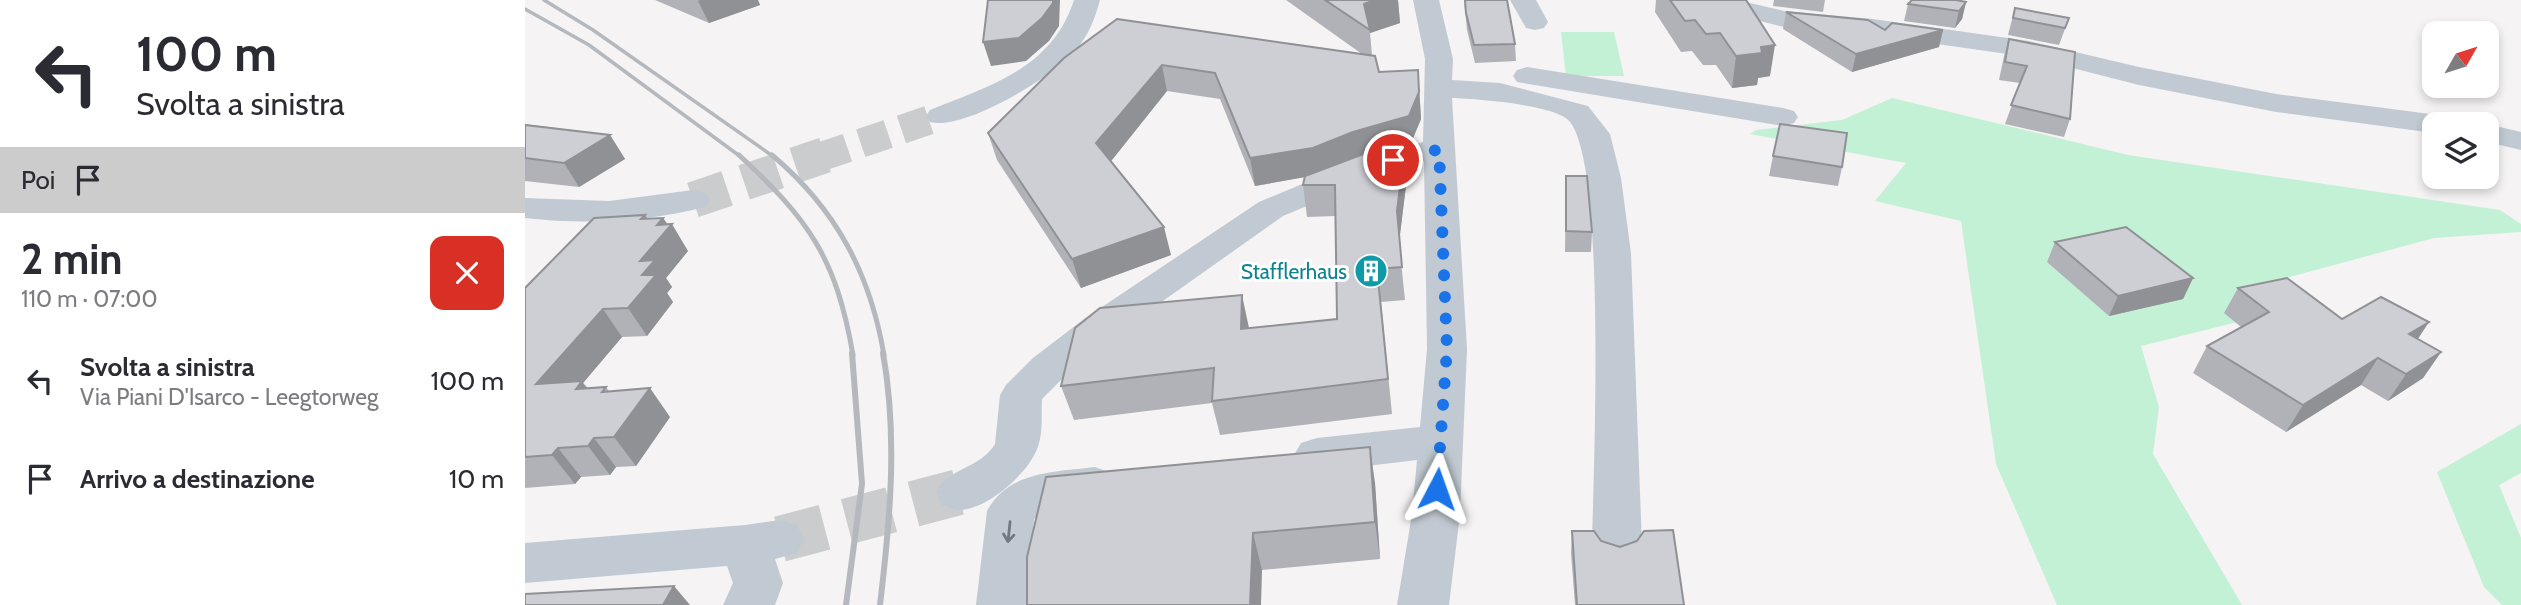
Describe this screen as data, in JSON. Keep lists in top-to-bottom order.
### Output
{
  "places": {
    "building": ["Stafflerhaus"]
  },
  "north": "top right",
  "page": {
    "turn": ["100 m", "Svolta a sinistra"],
    "then": "Poi",
    "heading": ["2 min", "110 m · 07:00"],
    "list": [
      {
        "name": "Svolta a sinistra",
        "note": "Via Piani D'Isarco - Leegtorweg",
        "value": "100 m"
      },
      {
        "name": "Arrivo a destinazione",
        "value": "10 m"
      }
    ]
  }
}
